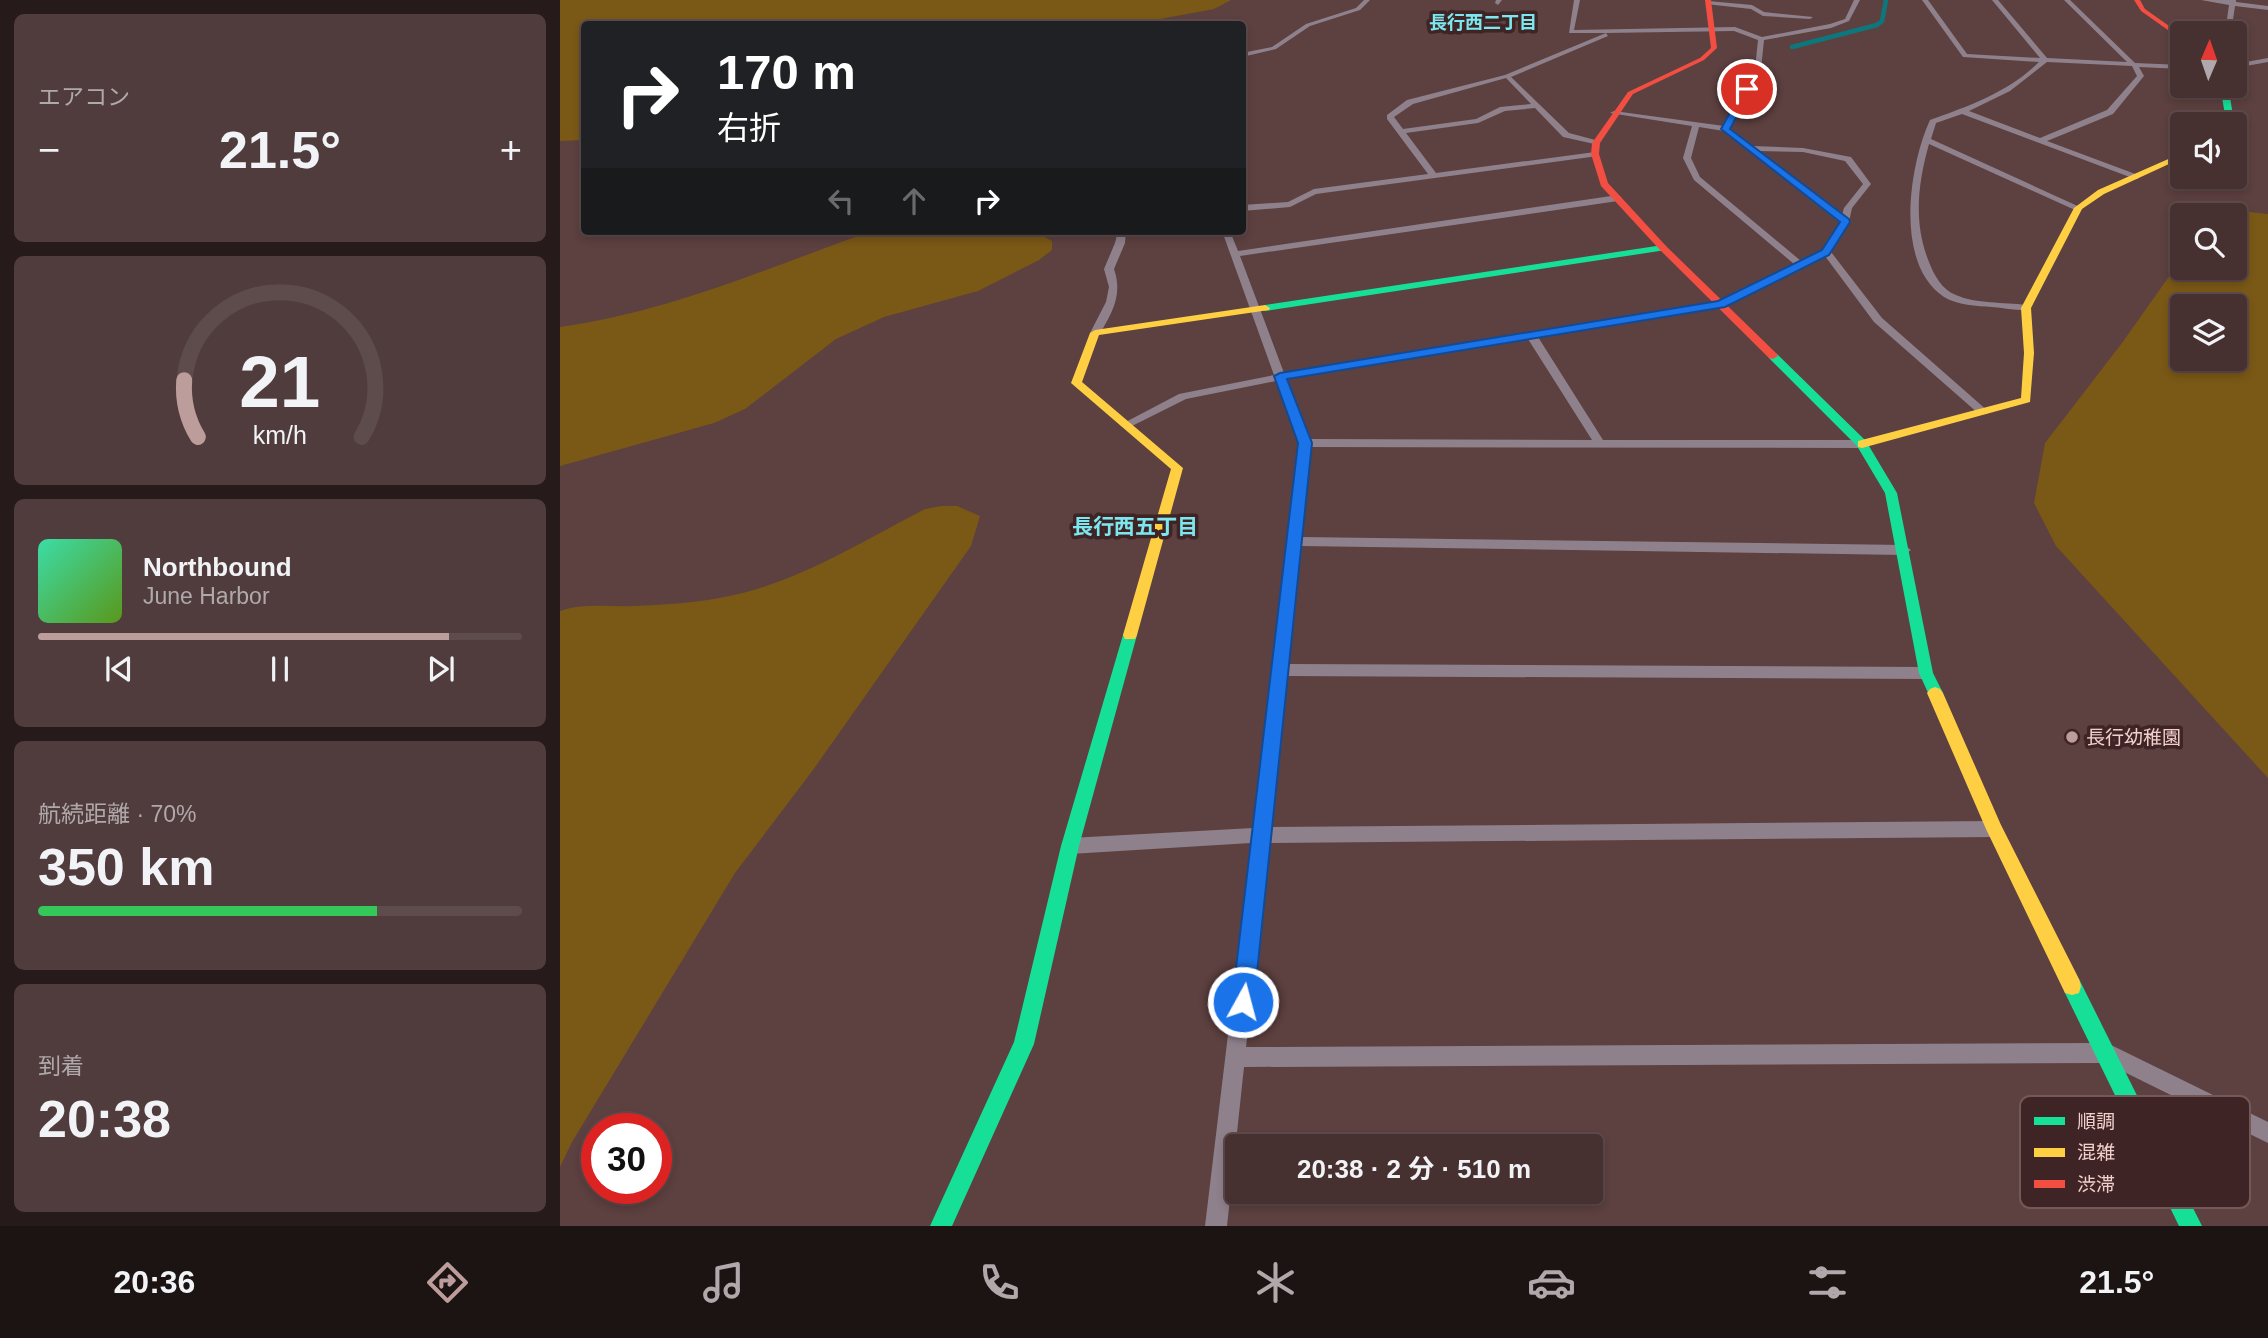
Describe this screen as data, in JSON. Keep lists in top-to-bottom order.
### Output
{
  "districts": ["長行西二丁目", "長行西五丁目"],
  "places": ["長行幼稚園"],
  "legend": ["順調", "混雑", "渋滞"],
  "north": "top",
  "page": {
    "tile": [
      "エアコン",
      ["航続距離 · 70%", "350 km"],
      ["到着", "20:38"]
    ],
    "turn": ["170 m", "右折"],
    "heat": ["−", "21.5°", "+"],
    "song": ["Northbound", "June Harbor"],
    "limit": "30",
    "trip": "20:38 · 2 分 · 510 m",
    "tabs": ["20:36", "21.5°"],
    "gauge": ["21", "km/h"]
  }
}
